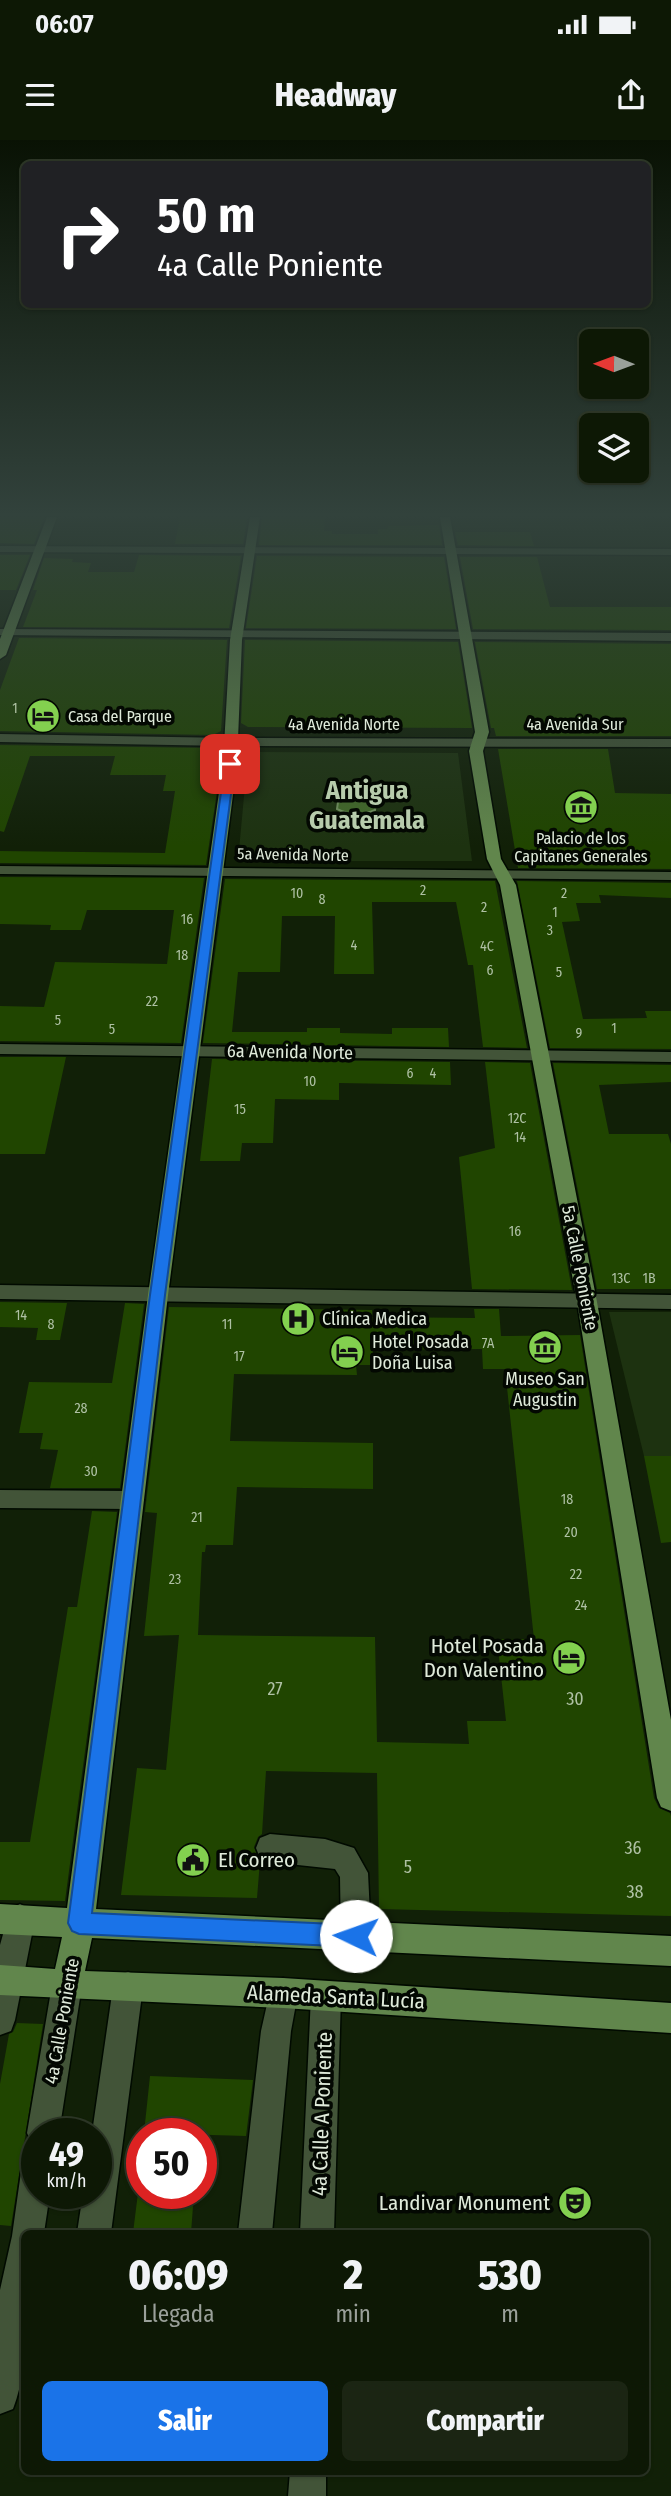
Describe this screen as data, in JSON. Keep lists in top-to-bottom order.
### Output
{
  "streets": {
    "main road": ["5a Calle Poniente", "Alameda Santa Lucía", "4a Calle Poniente"],
    "street": [
      "4a Avenida Norte",
      "4a Avenida Sur",
      "5a Avenida Norte",
      "6a Avenida Norte",
      "4a Calle A Poniente"
    ]
  },
  "crossings": [
    ["4a Avenida Norte", "4a Avenida Sur"],
    ["4a Avenida Norte", "5a Calle Poniente"],
    ["4a Avenida Norte", "4a Calle Poniente"],
    ["4a Avenida Sur", "5a Calle Poniente"],
    ["5a Avenida Norte", "5a Calle Poniente"],
    ["5a Avenida Norte", "4a Calle Poniente"],
    ["6a Avenida Norte", "5a Calle Poniente"],
    ["6a Avenida Norte", "4a Calle Poniente"],
    ["Alameda Santa Lucía", "4a Calle Poniente"],
    ["Alameda Santa Lucía", "4a Calle A Poniente"]
  ],
  "districts": ["Antigua Guatemala"],
  "places": {
    "hotel": ["Casa del Parque", "Hotel Posada Doña Luisa", "Hotel Posada Don Valentino"],
    "museum": ["Palacio de los Capitanes Generales", "Museo San Augustin"],
    "hospital": ["Clínica Medica"],
    "public building": ["El Correo"],
    "theatre": ["Landivar Monument"]
  },
  "house_numbers": [
    "1",
    "2",
    "10",
    "2",
    "8",
    "2",
    "1",
    "16",
    "3",
    "4",
    "4C",
    "18",
    "6",
    "5",
    "22",
    "5",
    "1",
    "5",
    "9",
    "6",
    "4",
    "10",
    "15",
    "12C",
    "14",
    "16",
    "13C",
    "1B",
    "14",
    "8",
    "11",
    "7A",
    "17",
    "28",
    "30",
    "18",
    "21",
    "20",
    "22",
    "23",
    "24",
    "27",
    "30",
    "36",
    "5",
    "38"
  ],
  "north": "left",
  "page": {
    "status": "06:07",
    "header": "Headway",
    "turn": ["50 m", "4a Calle Poniente"],
    "speed": "49 km/h",
    "limit": "50",
    "eta": [
      "06:09",
      "Llegada",
      "2",
      "min",
      "530",
      "m"
    ],
    "buttons": ["Salir", "Compartir"]
  }
}
